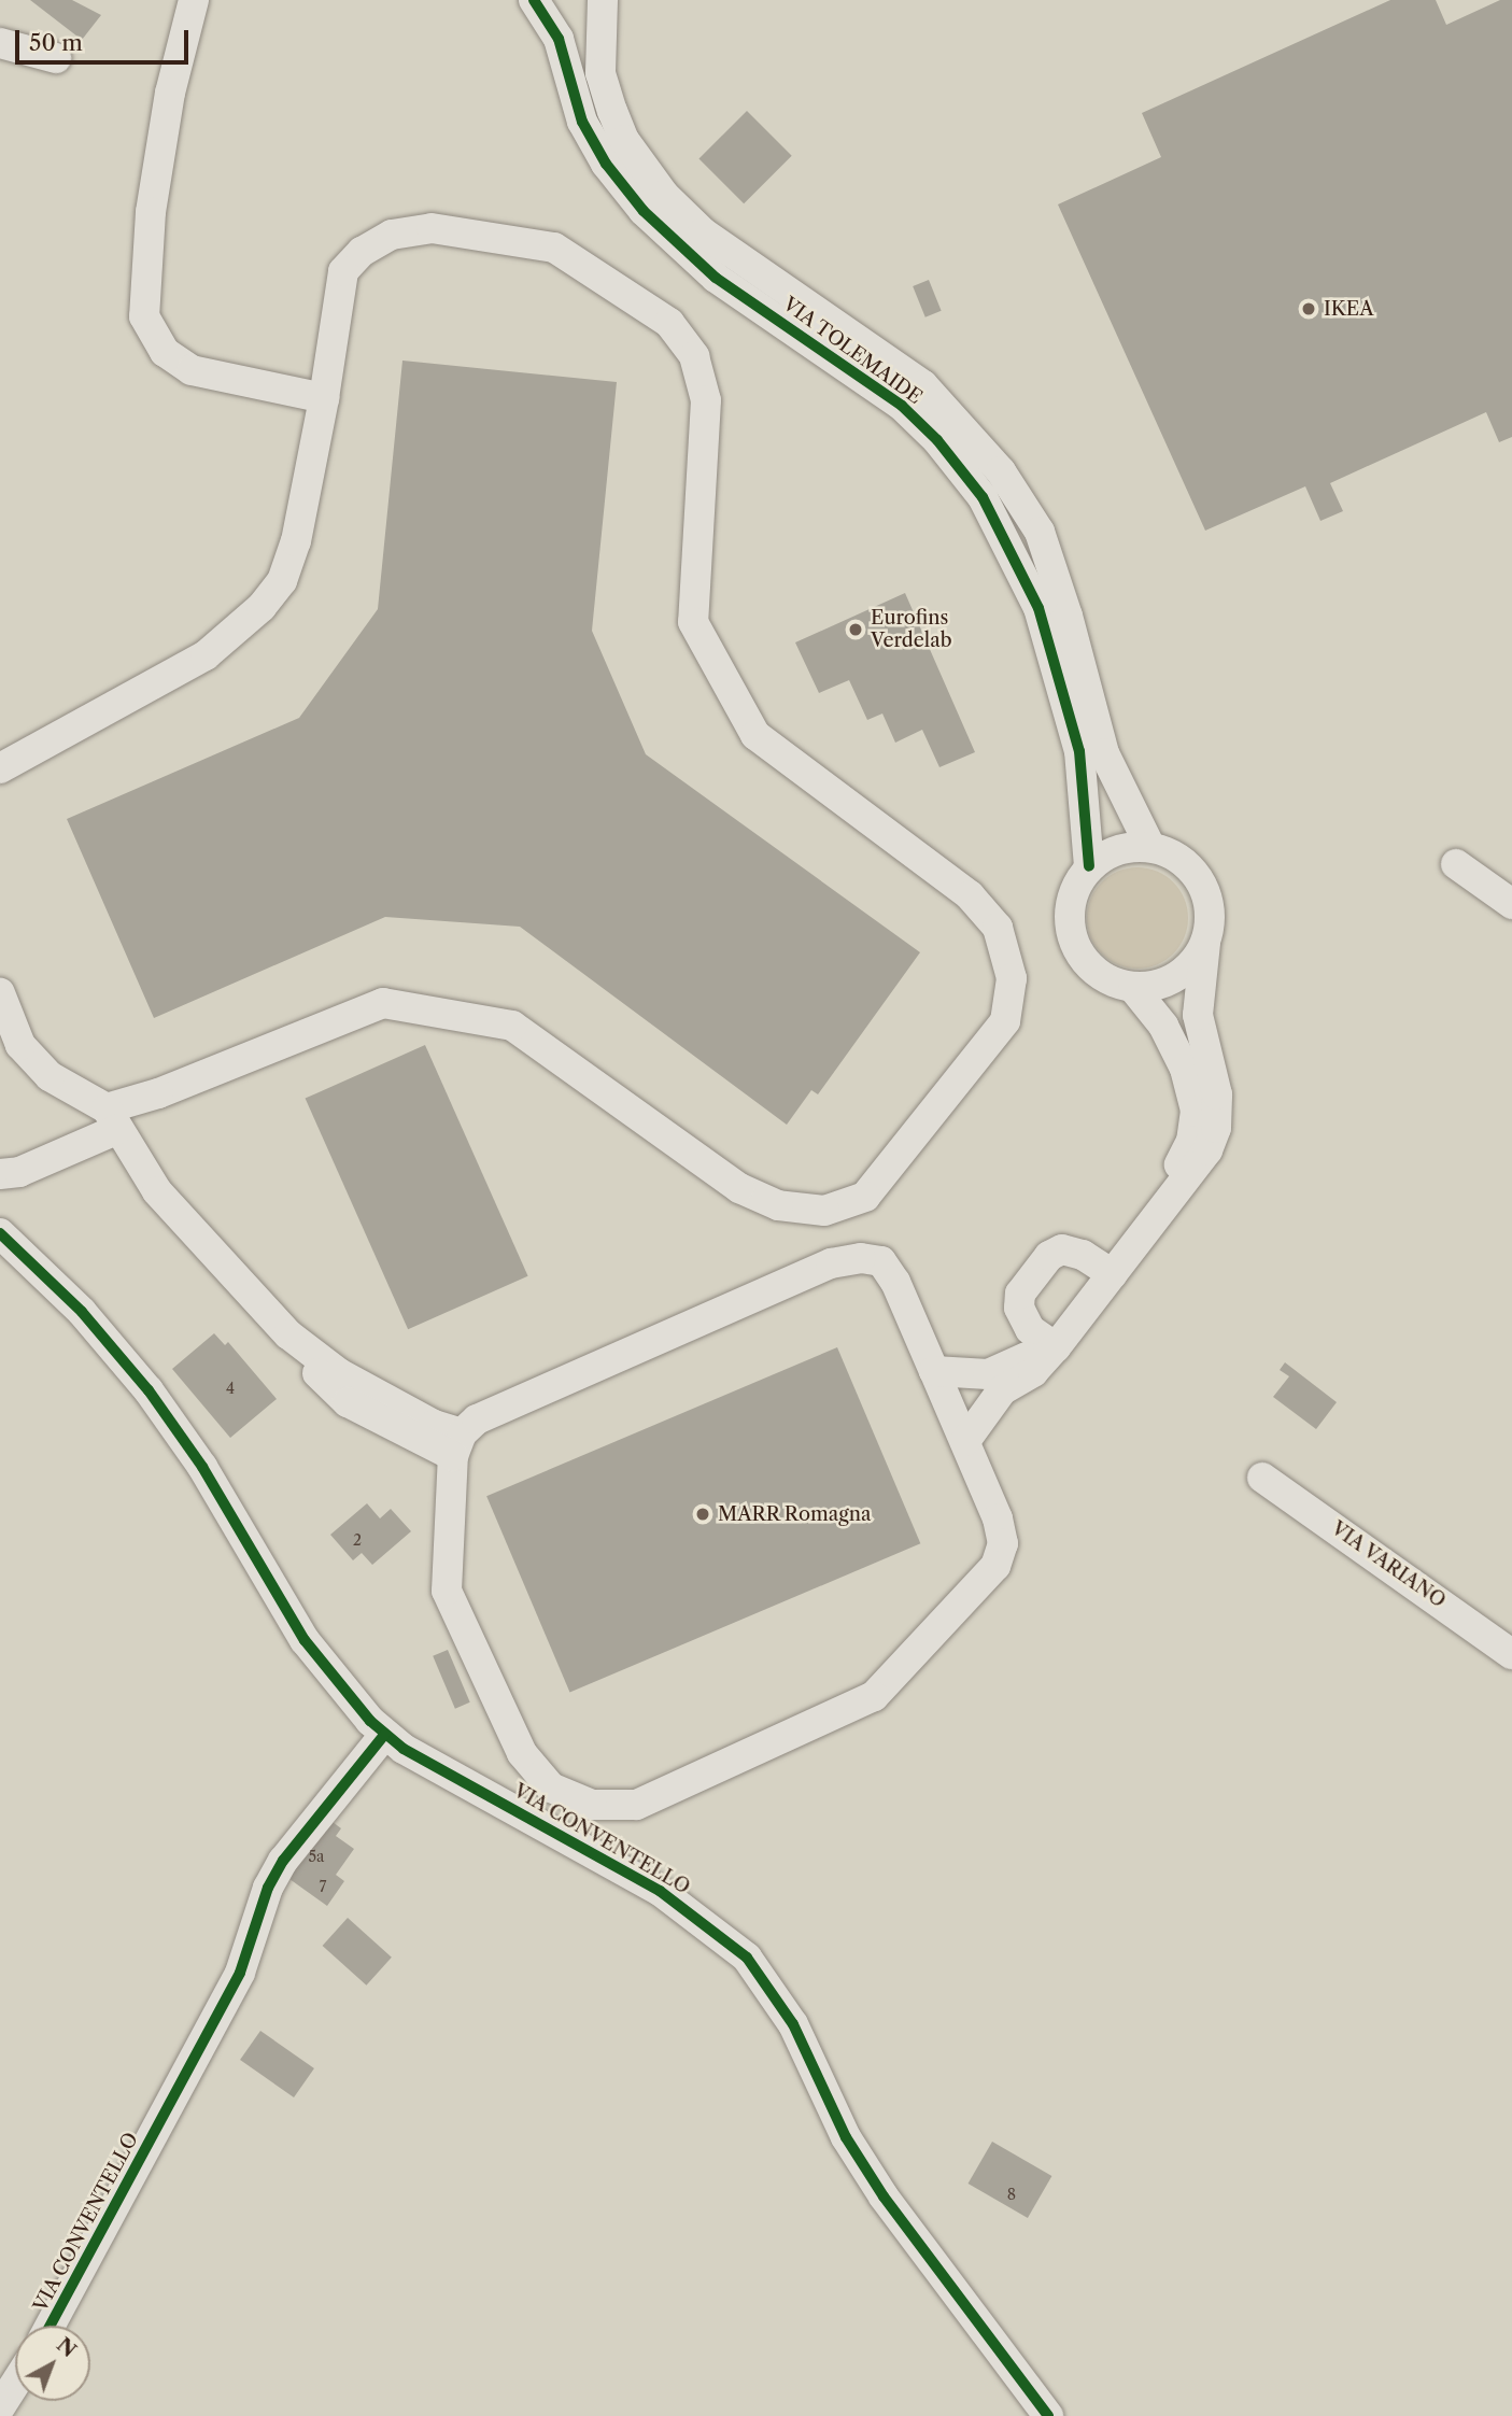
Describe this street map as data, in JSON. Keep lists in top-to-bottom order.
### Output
{
  "streets": {
    "street": ["VIA TOLEMAIDE", "VIA VARIANO", "VIA CONVENTELLO"]
  },
  "places": ["IKEA", "Eurofins Verdelab", "MARR Romagna"],
  "house_numbers": [
    "4",
    "2",
    "5a",
    "7",
    "8"
  ],
  "scale_bar": "50 m",
  "north": "top right"
}
